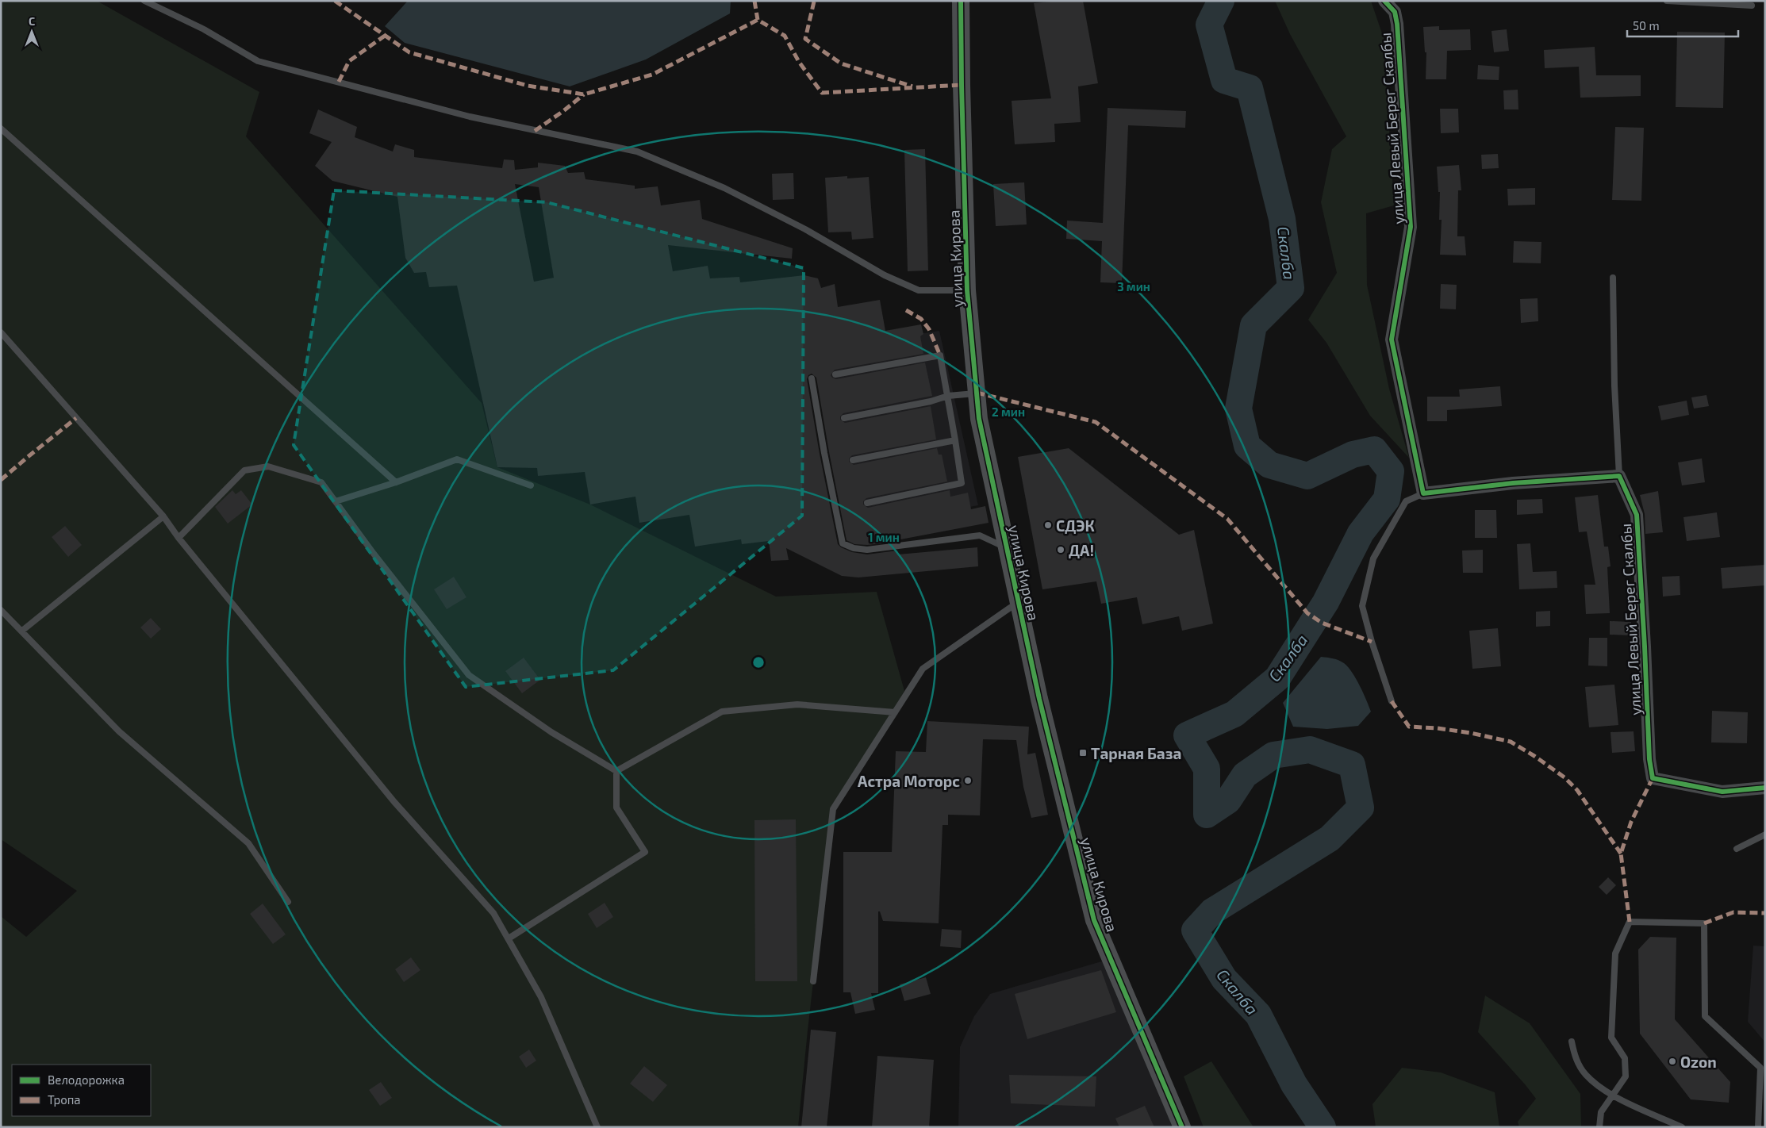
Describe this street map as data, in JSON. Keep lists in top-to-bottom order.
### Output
{
  "streets": {
    "street": ["улица Левый Берег Скалбы", "улица Кирова"]
  },
  "water": ["Скалба"],
  "places": {
    "other": [
      "СДЭК",
      "ДА!",
      "Астра Моторс",
      "Ozon"
    ],
    "transit": ["Тарная База"]
  },
  "legend": ["Велодорожка", "Тропа"],
  "scale_bar": "50 m",
  "north": "top",
  "rings": ["3 мин", "2 мин", "1 мин"]
}
